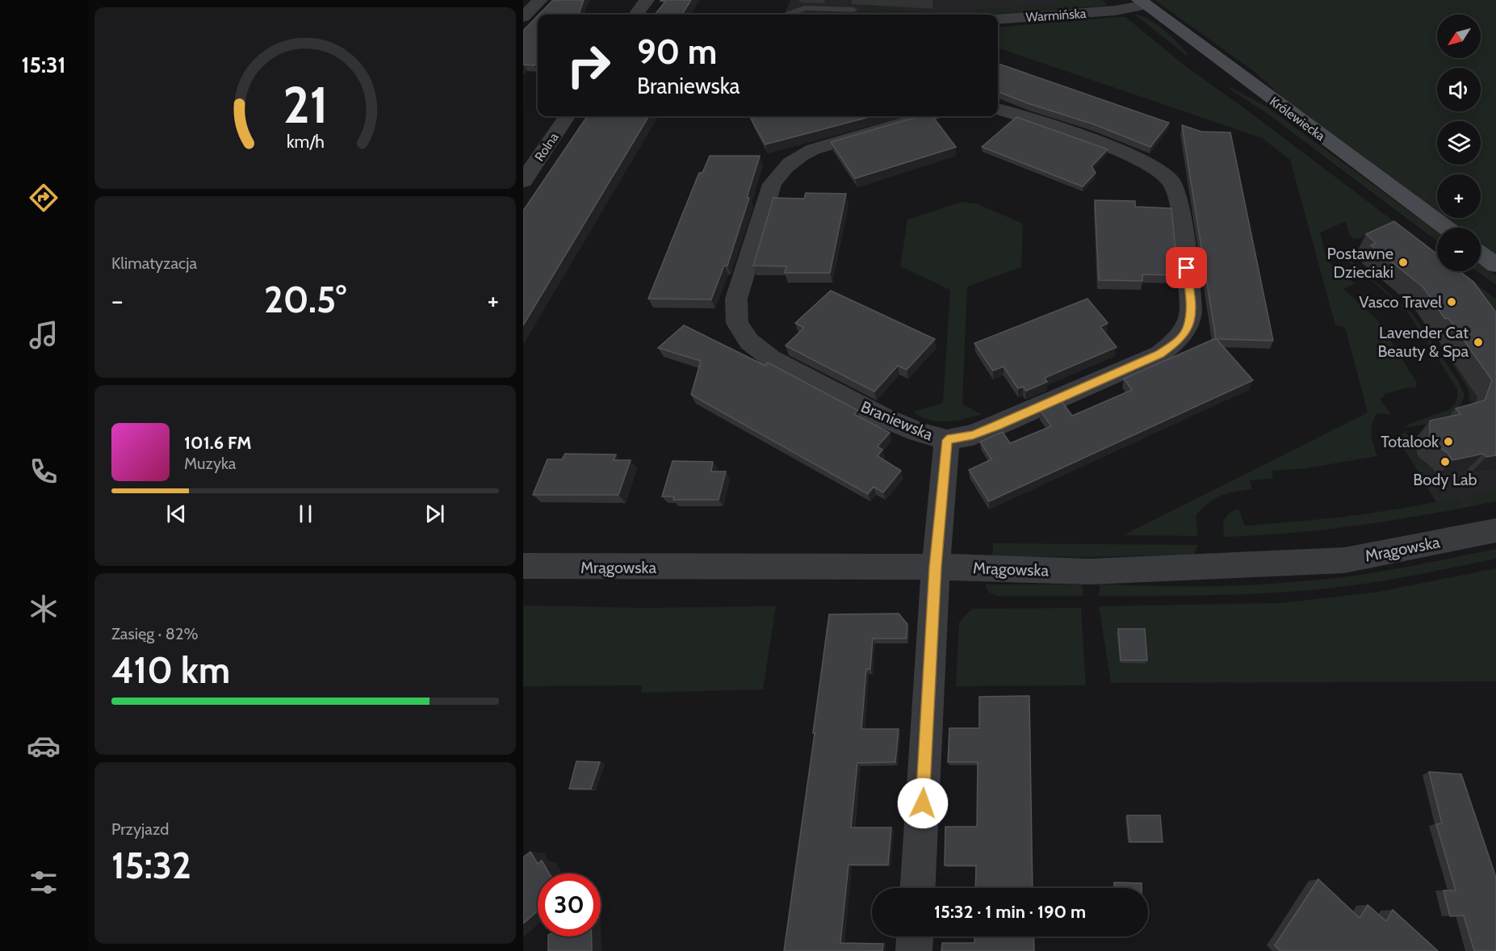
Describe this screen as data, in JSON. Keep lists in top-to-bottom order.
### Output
{
  "streets": {
    "street": [
      "Warmińska",
      "Królewiecka",
      "Rolna",
      "Braniewska",
      "Mrągowska"
    ]
  },
  "crossings": [
    ["Warmińska", "Królewiecka"]
  ],
  "places": [
    "Postawne Dzieciaki",
    "Vasco Travel",
    "Lavender Cat Beauty & Spa",
    "Totalook",
    "Body Lab"
  ],
  "north": "bottom left",
  "page": {
    "tabs": "15:31",
    "map_buttons": ["+", "−"],
    "turn": ["90 m", "Braniewska"],
    "tile": [
      "Klimatyzacja",
      ["Zasięg · 82%", "410 km"],
      ["Przyjazd", "15:32"]
    ],
    "heat": ["−", "20.5°", "+"],
    "song": ["101.6 FM", "Muzyka"],
    "limit": "30",
    "trip": "15:32 · 1 min · 190 m",
    "gauge": ["21", "km/h"]
  }
}
